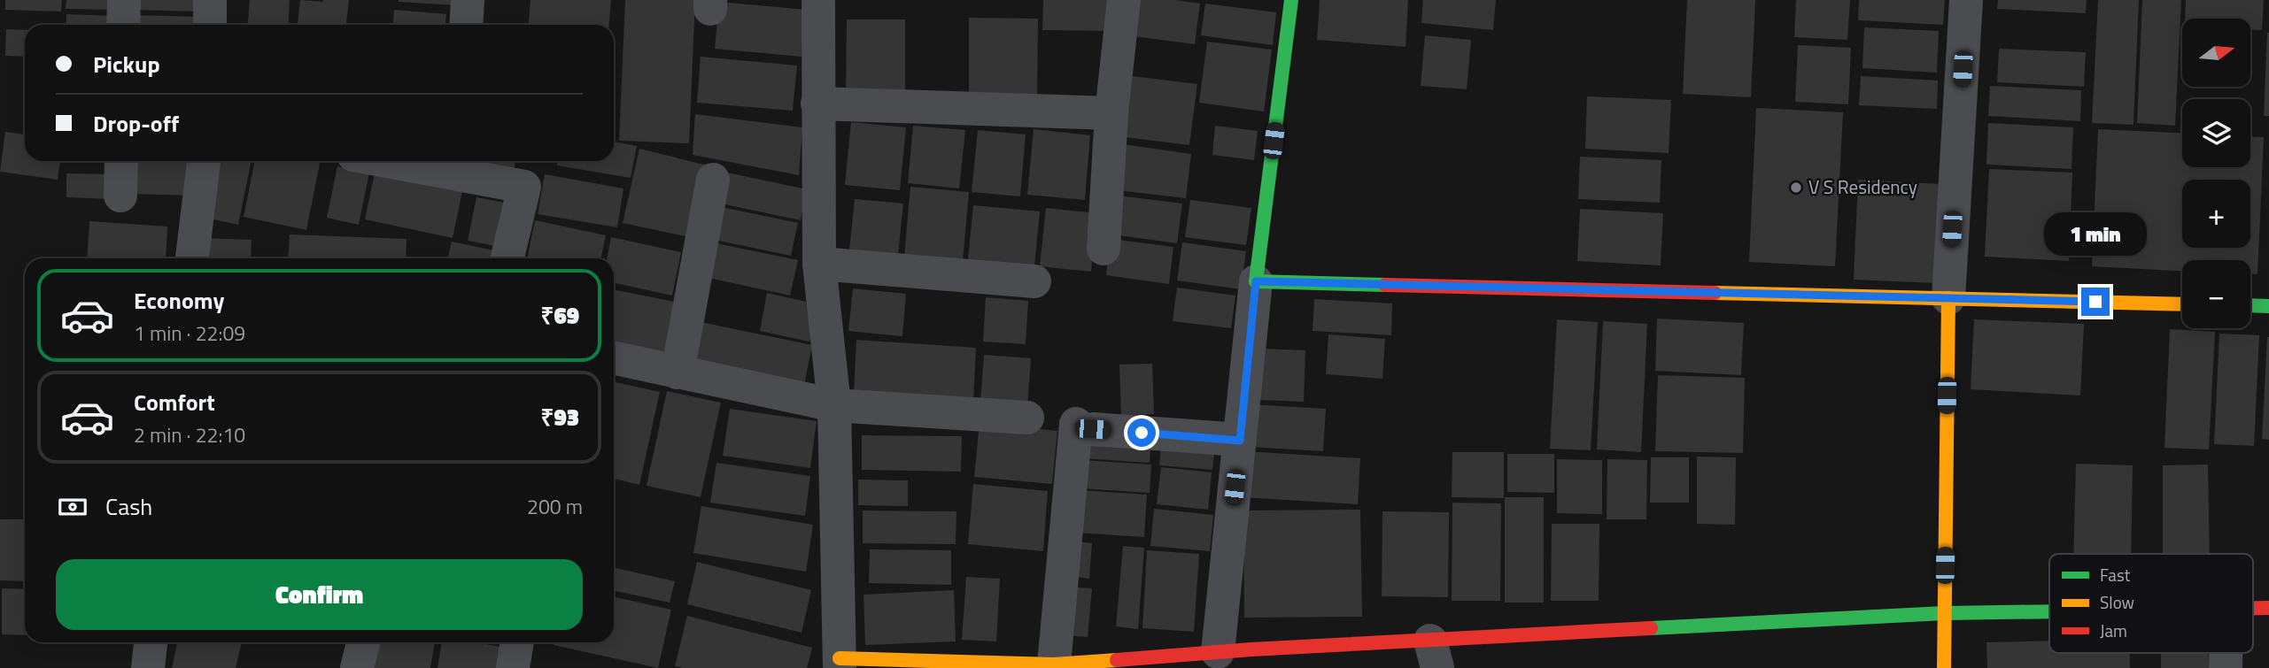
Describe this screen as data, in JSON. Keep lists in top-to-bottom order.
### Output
{
  "places": ["V S Residency"],
  "legend": ["Fast", "Slow", "Jam"],
  "north": "right",
  "page": {
    "map_buttons": ["+", "−"],
    "banner": ["Pickup", "Drop-off"],
    "bubble": "1 min",
    "list": [
      {
        "name": "Economy",
        "note": "1 min · 22:09",
        "value": "₹69"
      },
      {
        "name": "Comfort",
        "note": "2 min · 22:10",
        "value": "₹93"
      }
    ],
    "pay": ["Cash", "200 m"],
    "buttons": "Confirm"
  }
}
